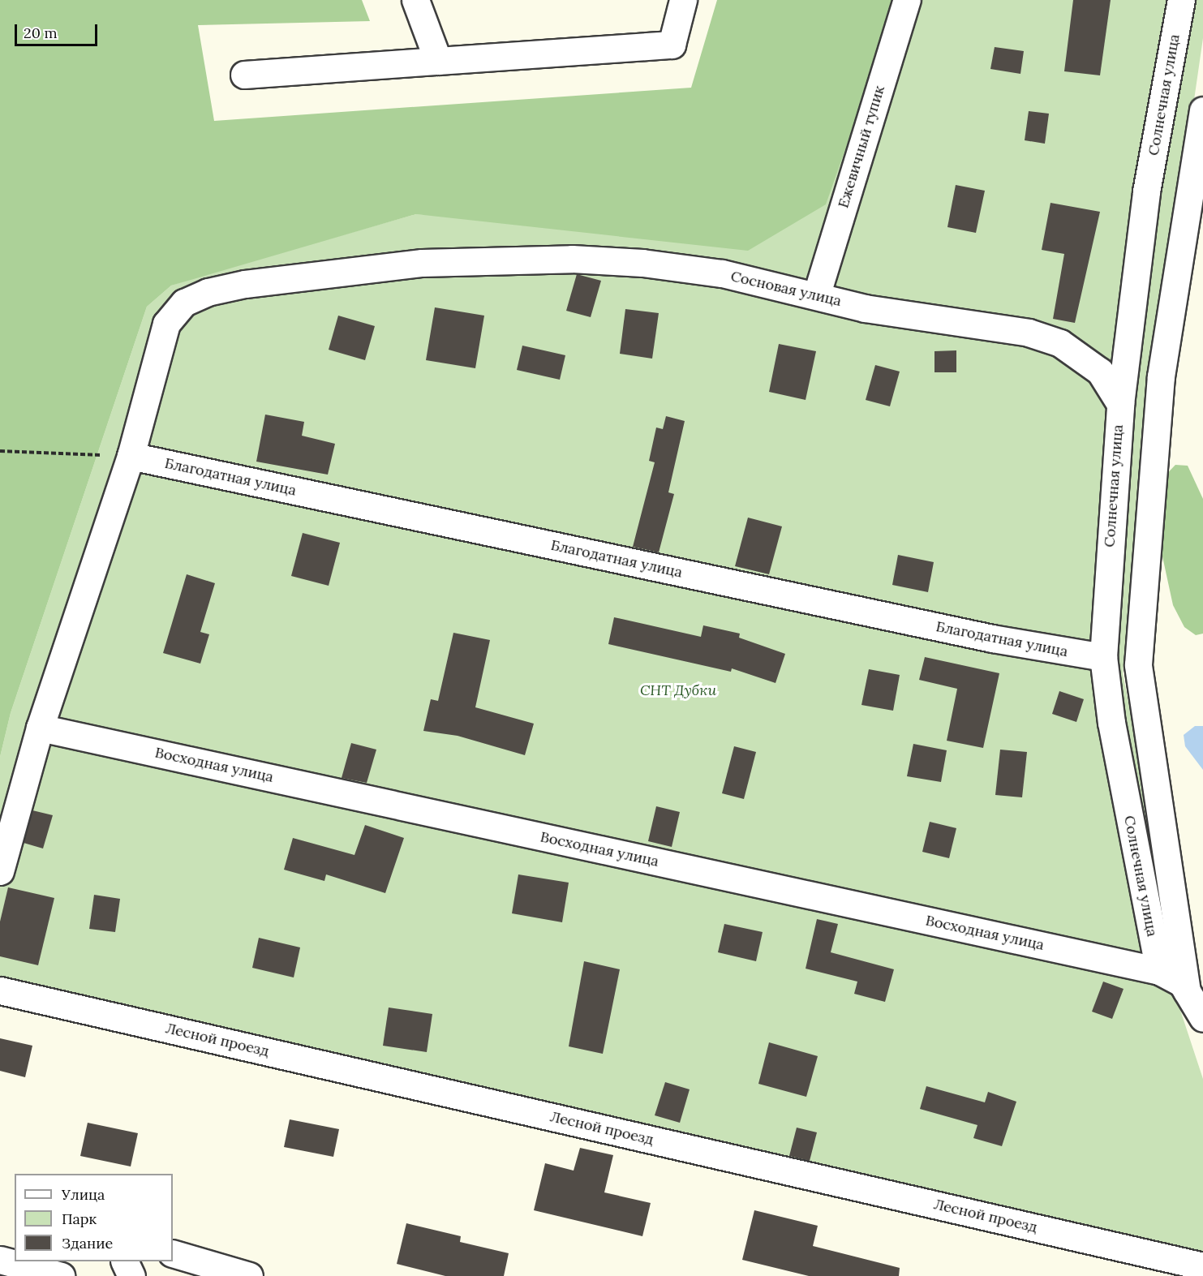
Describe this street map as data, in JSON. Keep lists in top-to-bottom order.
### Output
{
  "streets": {
    "street": [
      "Солнечная улица",
      "Ежевичный тупик",
      "Сосновая улица",
      "Благодатная улица",
      "Восходная улица",
      "Лесной проезд"
    ]
  },
  "crossings": [
    ["Солнечная улица", "Сосновая улица"],
    ["Солнечная улица", "Благодатная улица"],
    ["Солнечная улица", "Восходная улица"],
    ["Ежевичный тупик", "Сосновая улица"],
    ["Сосновая улица", "Благодатная улица"],
    ["Сосновая улица", "Восходная улица"]
  ],
  "parks": ["СНТ Дубки"],
  "legend": ["Улица", "Парк", "Здание"],
  "scale_bar": "20 m"
}
